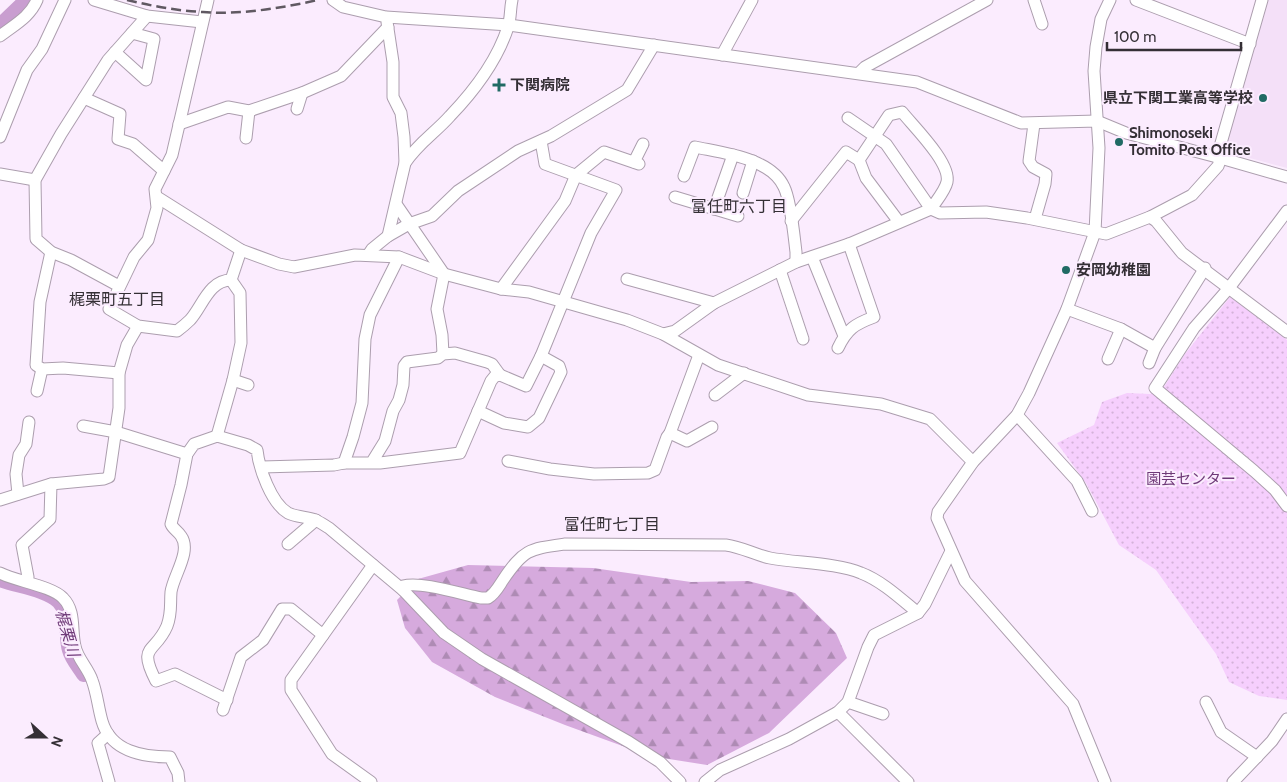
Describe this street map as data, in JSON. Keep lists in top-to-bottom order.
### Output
{
  "districts": ["富任町六丁目", "梶栗町五丁目", "富任町七丁目"],
  "water": ["梶栗川"],
  "parks": ["園芸センター"],
  "places": {
    "health": ["下関病院"],
    "other": ["県立下関工業高等学校", "Shimonoseki Tomito Post Office", "安岡幼稚園"]
  },
  "scale_bar": "100 m",
  "north": "right"
}
